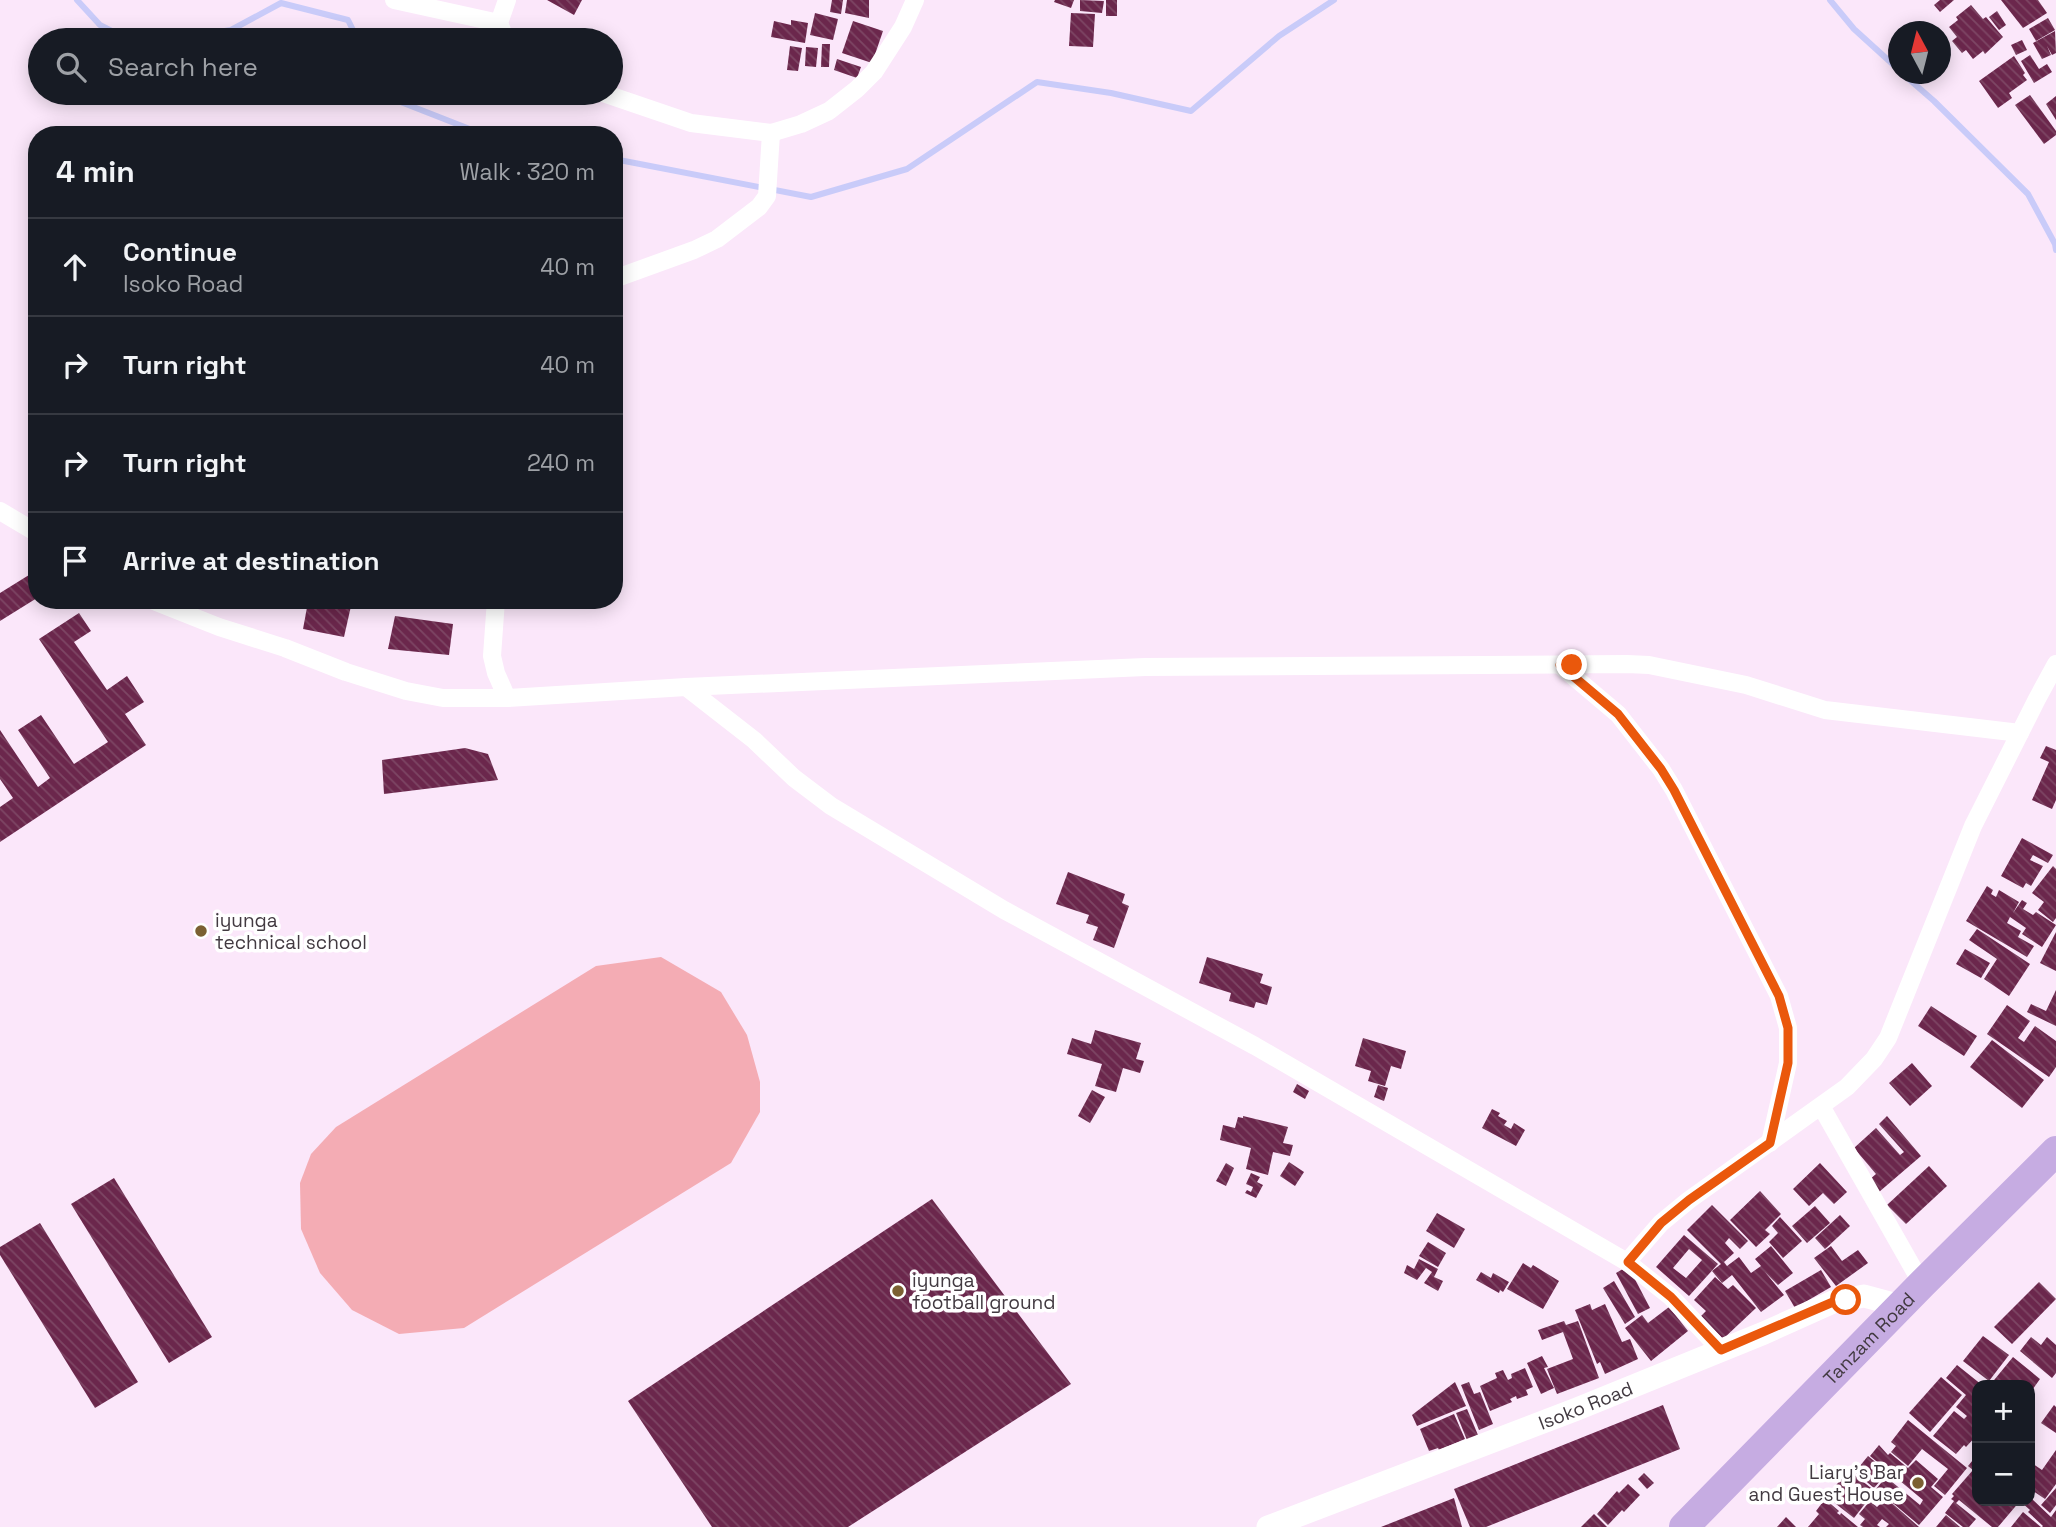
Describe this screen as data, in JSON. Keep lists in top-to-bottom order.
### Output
{
  "streets": {
    "highway": ["Tanzam Road"],
    "street": ["Isoko Road"]
  },
  "crossings": [
    ["Tanzam Road", "Isoko Road"]
  ],
  "places": ["iyunga technical school", "iyunga football ground", "Liary's Bar and Guest House"],
  "north": "top",
  "page": {
    "search": "Search here",
    "heading": ["4 min", "Walk · 320 m"],
    "list": [
      ["Continue", "Isoko Road", "40 m"],
      ["Turn right", "40 m"],
      ["Turn right", "240 m"],
      "Arrive at destination"
    ],
    "map_buttons": ["+", "−"]
  }
}
